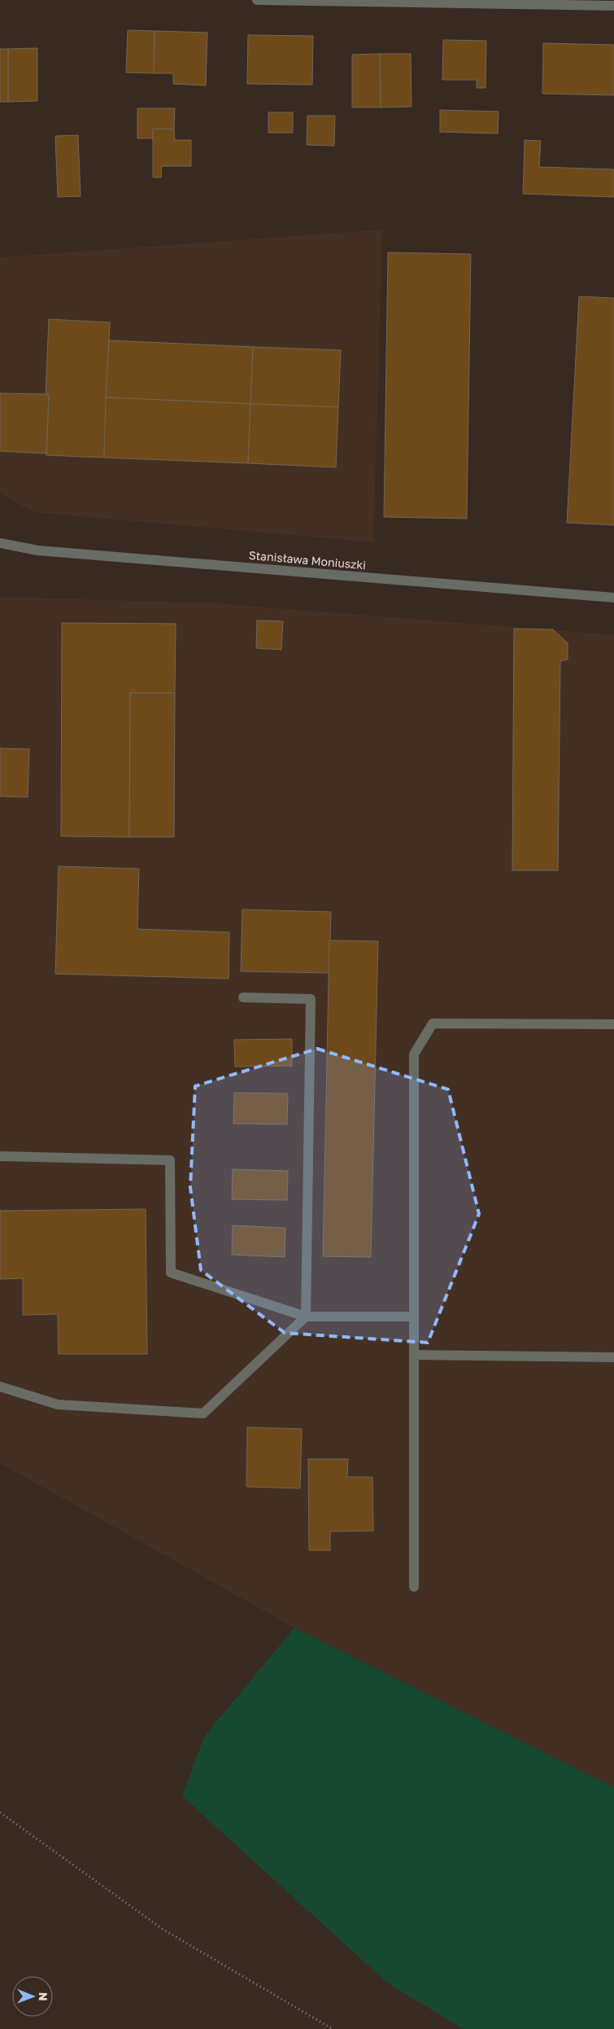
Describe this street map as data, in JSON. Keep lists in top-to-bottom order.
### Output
{
  "streets": {
    "street": ["Stanisława Moniuszki"]
  },
  "north": "right"
}
